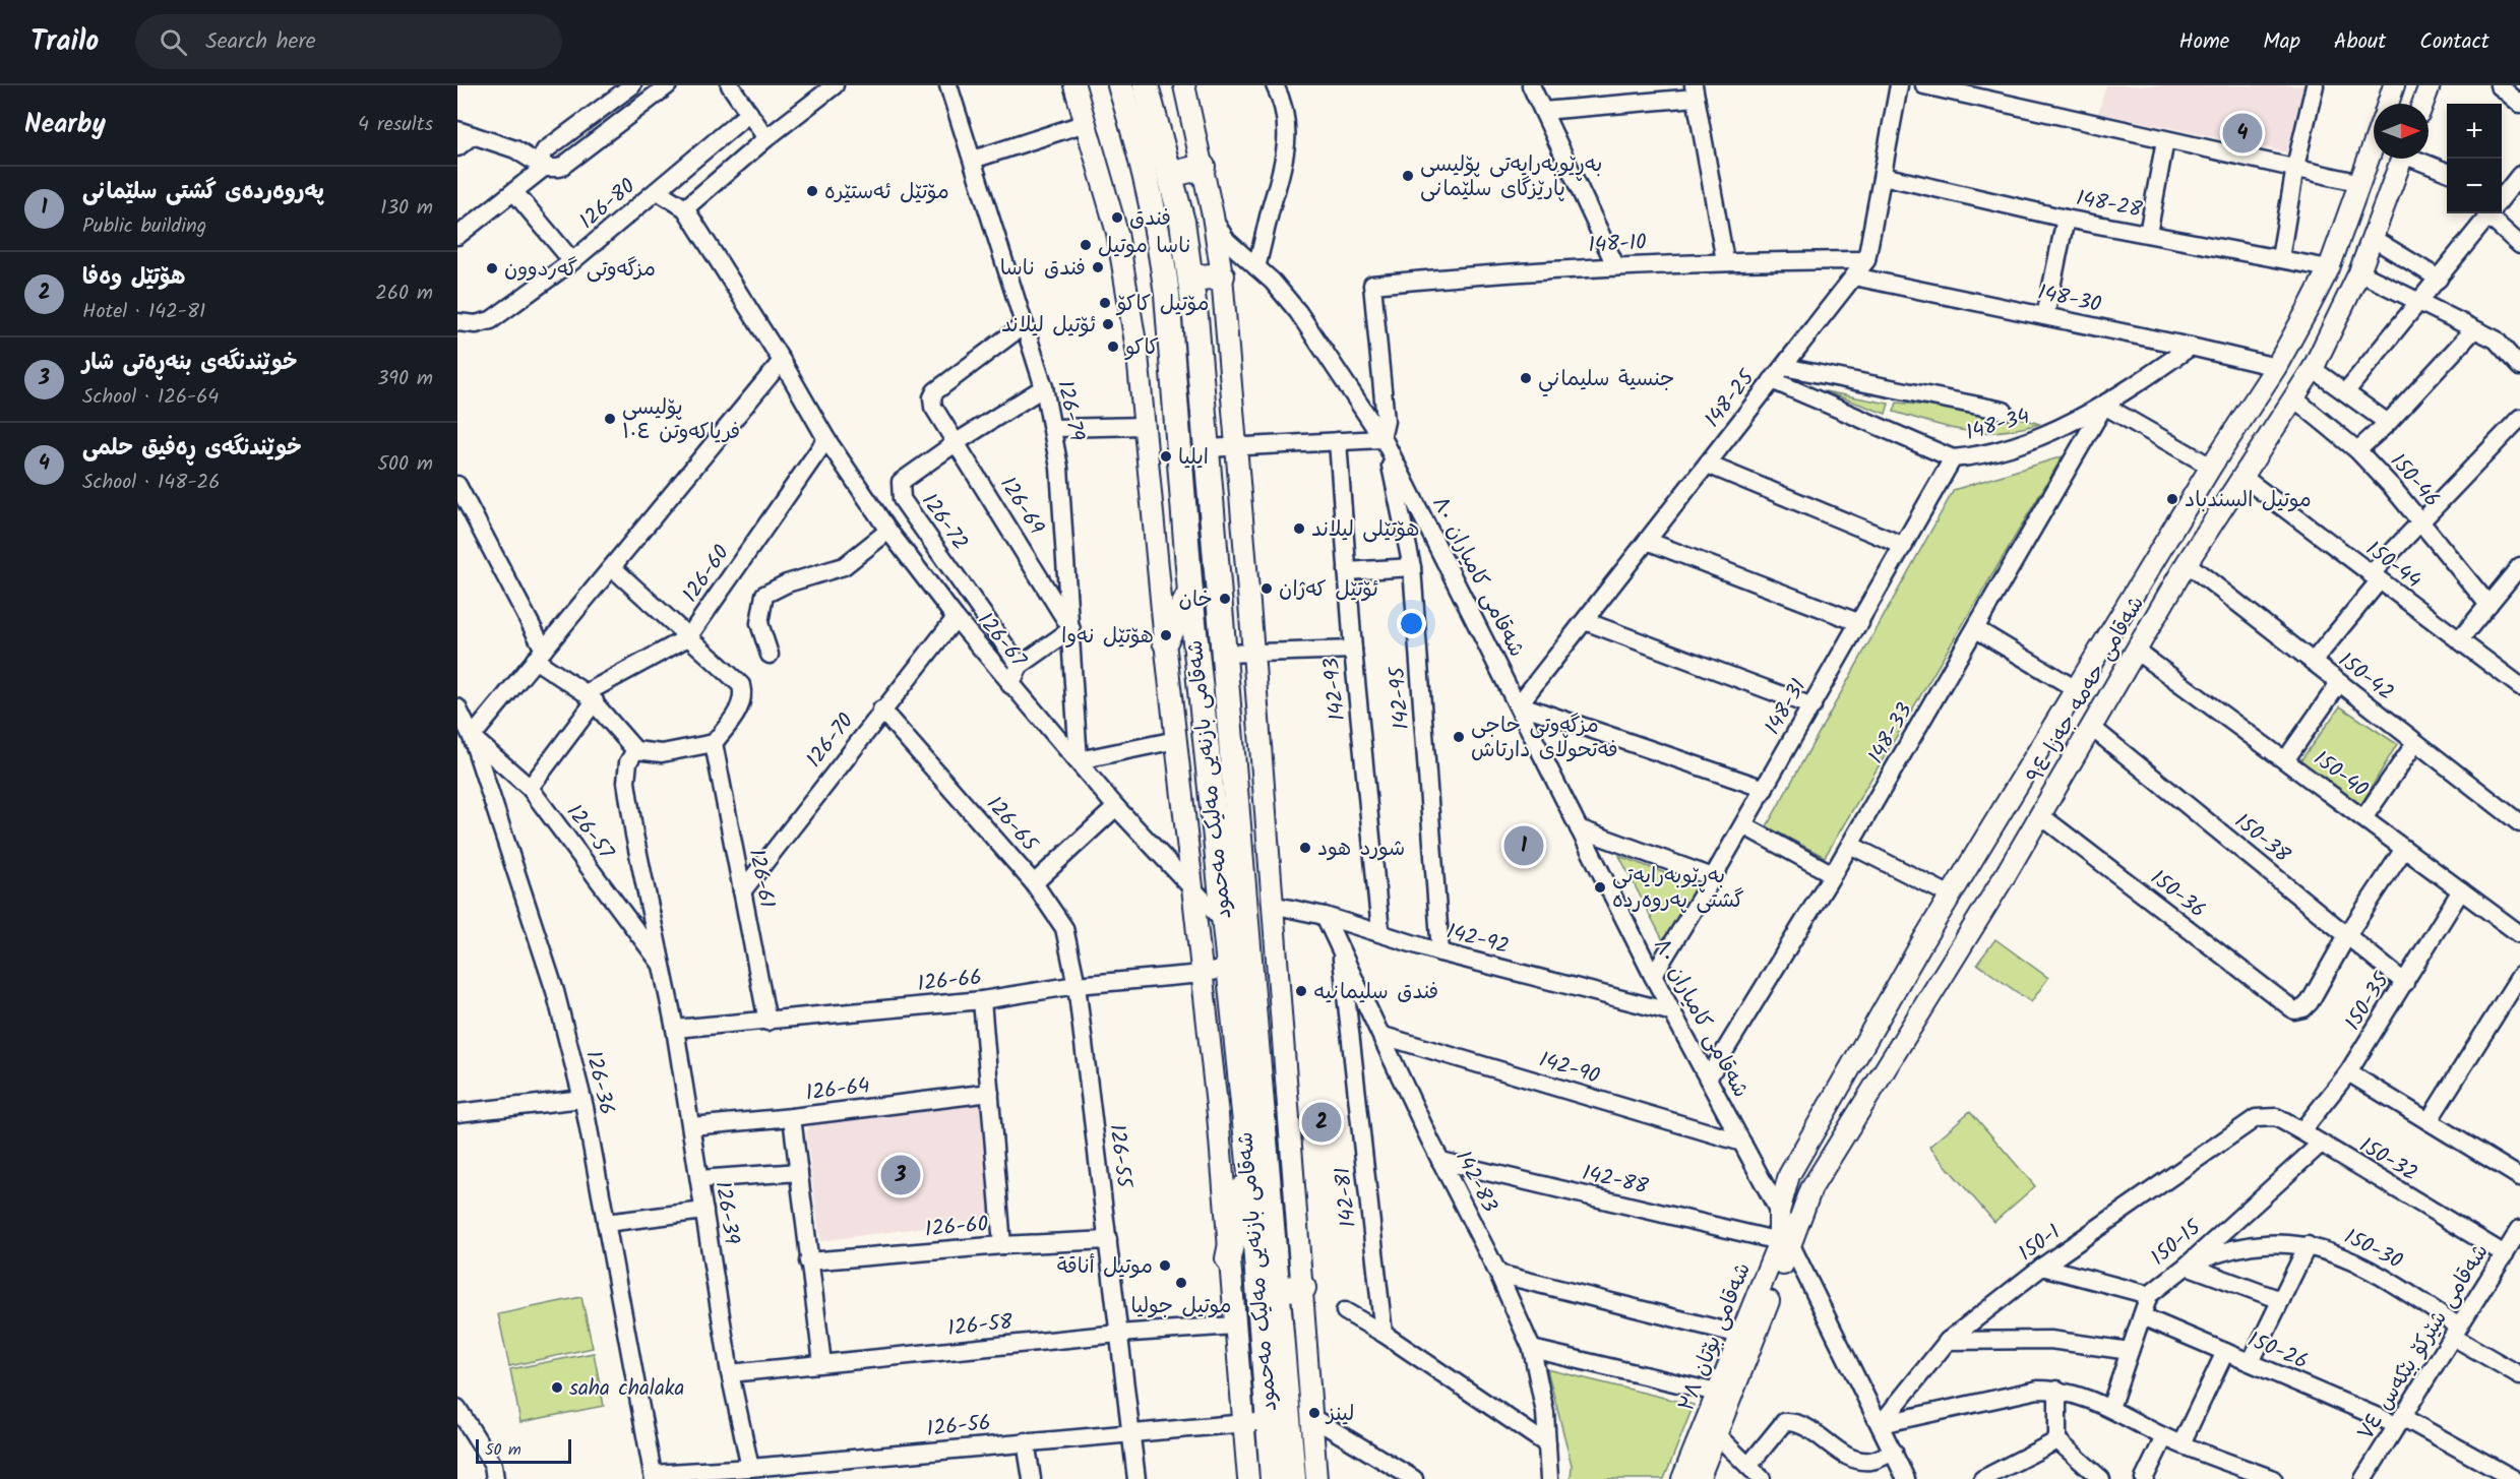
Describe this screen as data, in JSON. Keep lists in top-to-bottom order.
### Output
{
  "streets": {
    "highway": ["شەقامی بازنەیی مەلیک مەحمود"],
    "main road": ["شەقامی حەمە جەزا ٩٤", "شەقامی بۆتان ٣٨"],
    "street": [
      "126-80",
      "148-28",
      "148-10",
      "148-30",
      "148-25",
      "126-79",
      "148-34",
      "150-46",
      "126-69",
      "126-72",
      "150-44",
      "126-60",
      "شەقامی کامیاران ٨٠",
      "126-67",
      "150-42",
      "142-93",
      "142-95",
      "148-31",
      "148-33",
      "126-70",
      "150-40",
      "126-65",
      "126-57",
      "150-38",
      "126-61",
      "150-36",
      "142-92",
      "126-66",
      "150-35",
      "142-90",
      "126-36",
      "126-64",
      "126-55",
      "150-32",
      "142-88",
      "142-83",
      "142-81",
      "126-39",
      "150-1",
      "150-15",
      "150-30",
      "126-58",
      "شەقامی شێرکۆ بێکەس ٧٤",
      "150-26",
      "126-56"
    ]
  },
  "crossings": [
    ["126-80", "126-67"],
    ["148-28", "148-25"],
    ["148-28", "شەقامی حەمە جەزا ٩٤"],
    ["148-10", "148-25"],
    ["148-10", "شەقامی کامیاران ٨٠"],
    ["148-10", "142-95"],
    ["148-30", "148-25"],
    ["148-30", "148-34"],
    ["148-30", "شەقامی حەمە جەزا ٩٤"],
    ["148-25", "148-34"],
    ["148-25", "شەقامی کامیاران ٨٠"],
    ["126-79", "126-69"],
    ["126-79", "126-72"],
    ["126-79", "126-67"],
    ["148-34", "148-31"],
    ["148-34", "148-33"],
    ["150-46", "شەقامی حەمە جەزا ٩٤"],
    ["126-69", "126-72"],
    ["150-44", "شەقامی حەمە جەزا ٩٤"],
    ["126-60", "126-67"],
    ["126-60", "126-55"],
    ["شەقامی کامیاران ٨٠", "شەقامی حەمە جەزا ٩٤"],
    ["شەقامی کامیاران ٨٠", "142-95"],
    ["شەقامی کامیاران ٨٠", "148-31"],
    ["شەقامی کامیاران ٨٠", "148-33"],
    ["شەقامی کامیاران ٨٠", "142-92"],
    ["شەقامی کامیاران ٨٠", "142-90"],
    ["شەقامی کامیاران ٨٠", "شەقامی بۆتان ٣٨"],
    ["126-67", "126-70"],
    ["126-67", "شەقامی بازنەیی مەلیک مەحمود"],
    ["150-42", "شەقامی حەمە جەزا ٩٤"],
    ["142-93", "142-92"],
    ["شەقامی حەمە جەزا ٩٤", "150-40"],
    ["شەقامی حەمە جەزا ٩٤", "150-38"],
    ["شەقامی حەمە جەزا ٩٤", "150-36"],
    ["شەقامی حەمە جەزا ٩٤", "142-88"],
    ["شەقامی حەمە جەزا ٩٤", "شەقامی بۆتان ٣٨"],
    ["142-95", "142-92"],
    ["126-70", "126-65"],
    ["126-70", "126-61"],
    ["150-40", "150-35"],
    ["شەقامی بازنەیی مەلیک مەحمود", "126-66"],
    ["شەقامی بازنەیی مەلیک مەحمود", "126-56"],
    ["126-65", "126-66"],
    ["126-65", "126-55"],
    ["126-57", "126-36"],
    ["126-57", "126-39"],
    ["150-38", "150-36"],
    ["150-38", "150-35"],
    ["126-61", "126-66"],
    ["142-92", "142-83"],
    ["126-66", "126-55"],
    ["126-66", "126-39"],
    ["150-35", "150-32"],
    ["142-90", "142-83"],
    ["126-36", "126-56"],
    ["126-64", "126-39"],
    ["126-55", "126-58"],
    ["126-55", "126-56"],
    ["150-32", "150-1"],
    ["150-32", "150-15"],
    ["150-32", "شەقامی شێرکۆ بێکەس ٧٤"],
    ["142-88", "142-83"],
    ["142-88", "شەقامی بۆتان ٣٨"],
    ["142-83", "142-81"],
    ["126-39", "126-58"],
    ["126-39", "126-56"],
    ["150-15", "150-30"],
    ["150-15", "150-26"],
    ["150-30", "شەقامی شێرکۆ بێکەس ٧٤"],
    ["شەقامی شێرکۆ بێکەس ٧٤", "150-26"]
  ],
  "places": [
    "بەڕێوبەرایەتی پۆلیسی پارێزگای سلێمانی",
    "مۆتێل ئەستێرە",
    "فندق",
    "ناسا موتيل",
    "فندق ناسا",
    "مزگەوتی گەردوون",
    "مۆتیل کاکۆ",
    "ئۆتیل لیلاند",
    "كاكو",
    "جنسية سليماني",
    "پۆلیسی فریاکەوتن ١٠٤",
    "ايليا",
    "موتيل السندباد",
    "هۆتێلی لیلاند",
    "ئۆتێل کەژان",
    "خان",
    "هۆتێل نەوا",
    "مزگەوتی حاجی فەتحوڵای دارتاش",
    "شورد هود",
    "بەڕێوبەرایەتی گشتی پەروەردە",
    "فندق سليمانيه",
    "موتيل أناقة",
    "موتيل جوليا",
    "saha chalaka",
    "لينز"
  ],
  "scale_bar": "50 m",
  "north": "right",
  "page": {
    "header": "Trailo",
    "search": "Search here",
    "nav": [
      "Home",
      "Map",
      "About",
      "Contact"
    ],
    "heading": ["Nearby", "4 results"],
    "map_buttons": ["+", "−"],
    "pins": [
      "4",
      "1",
      "2",
      "3"
    ],
    "list": [
      {
        "mark": "1",
        "name": "پەروەردەی گشتی سلێمانی",
        "note": "Public building",
        "value": "130 m"
      },
      {
        "mark": "2",
        "name": "هۆتێل وەفا",
        "note": "Hotel · 142-81",
        "value": "260 m"
      },
      {
        "mark": "3",
        "name": "خوێندنگەی بنەڕەتی شار",
        "note": "School · 126-64",
        "value": "390 m"
      },
      {
        "mark": "4",
        "name": "خوێندنگەی ڕەفیق حلمی",
        "note": "School · 148-26",
        "value": "500 m"
      }
    ],
    "scale": "50 m"
  }
}
